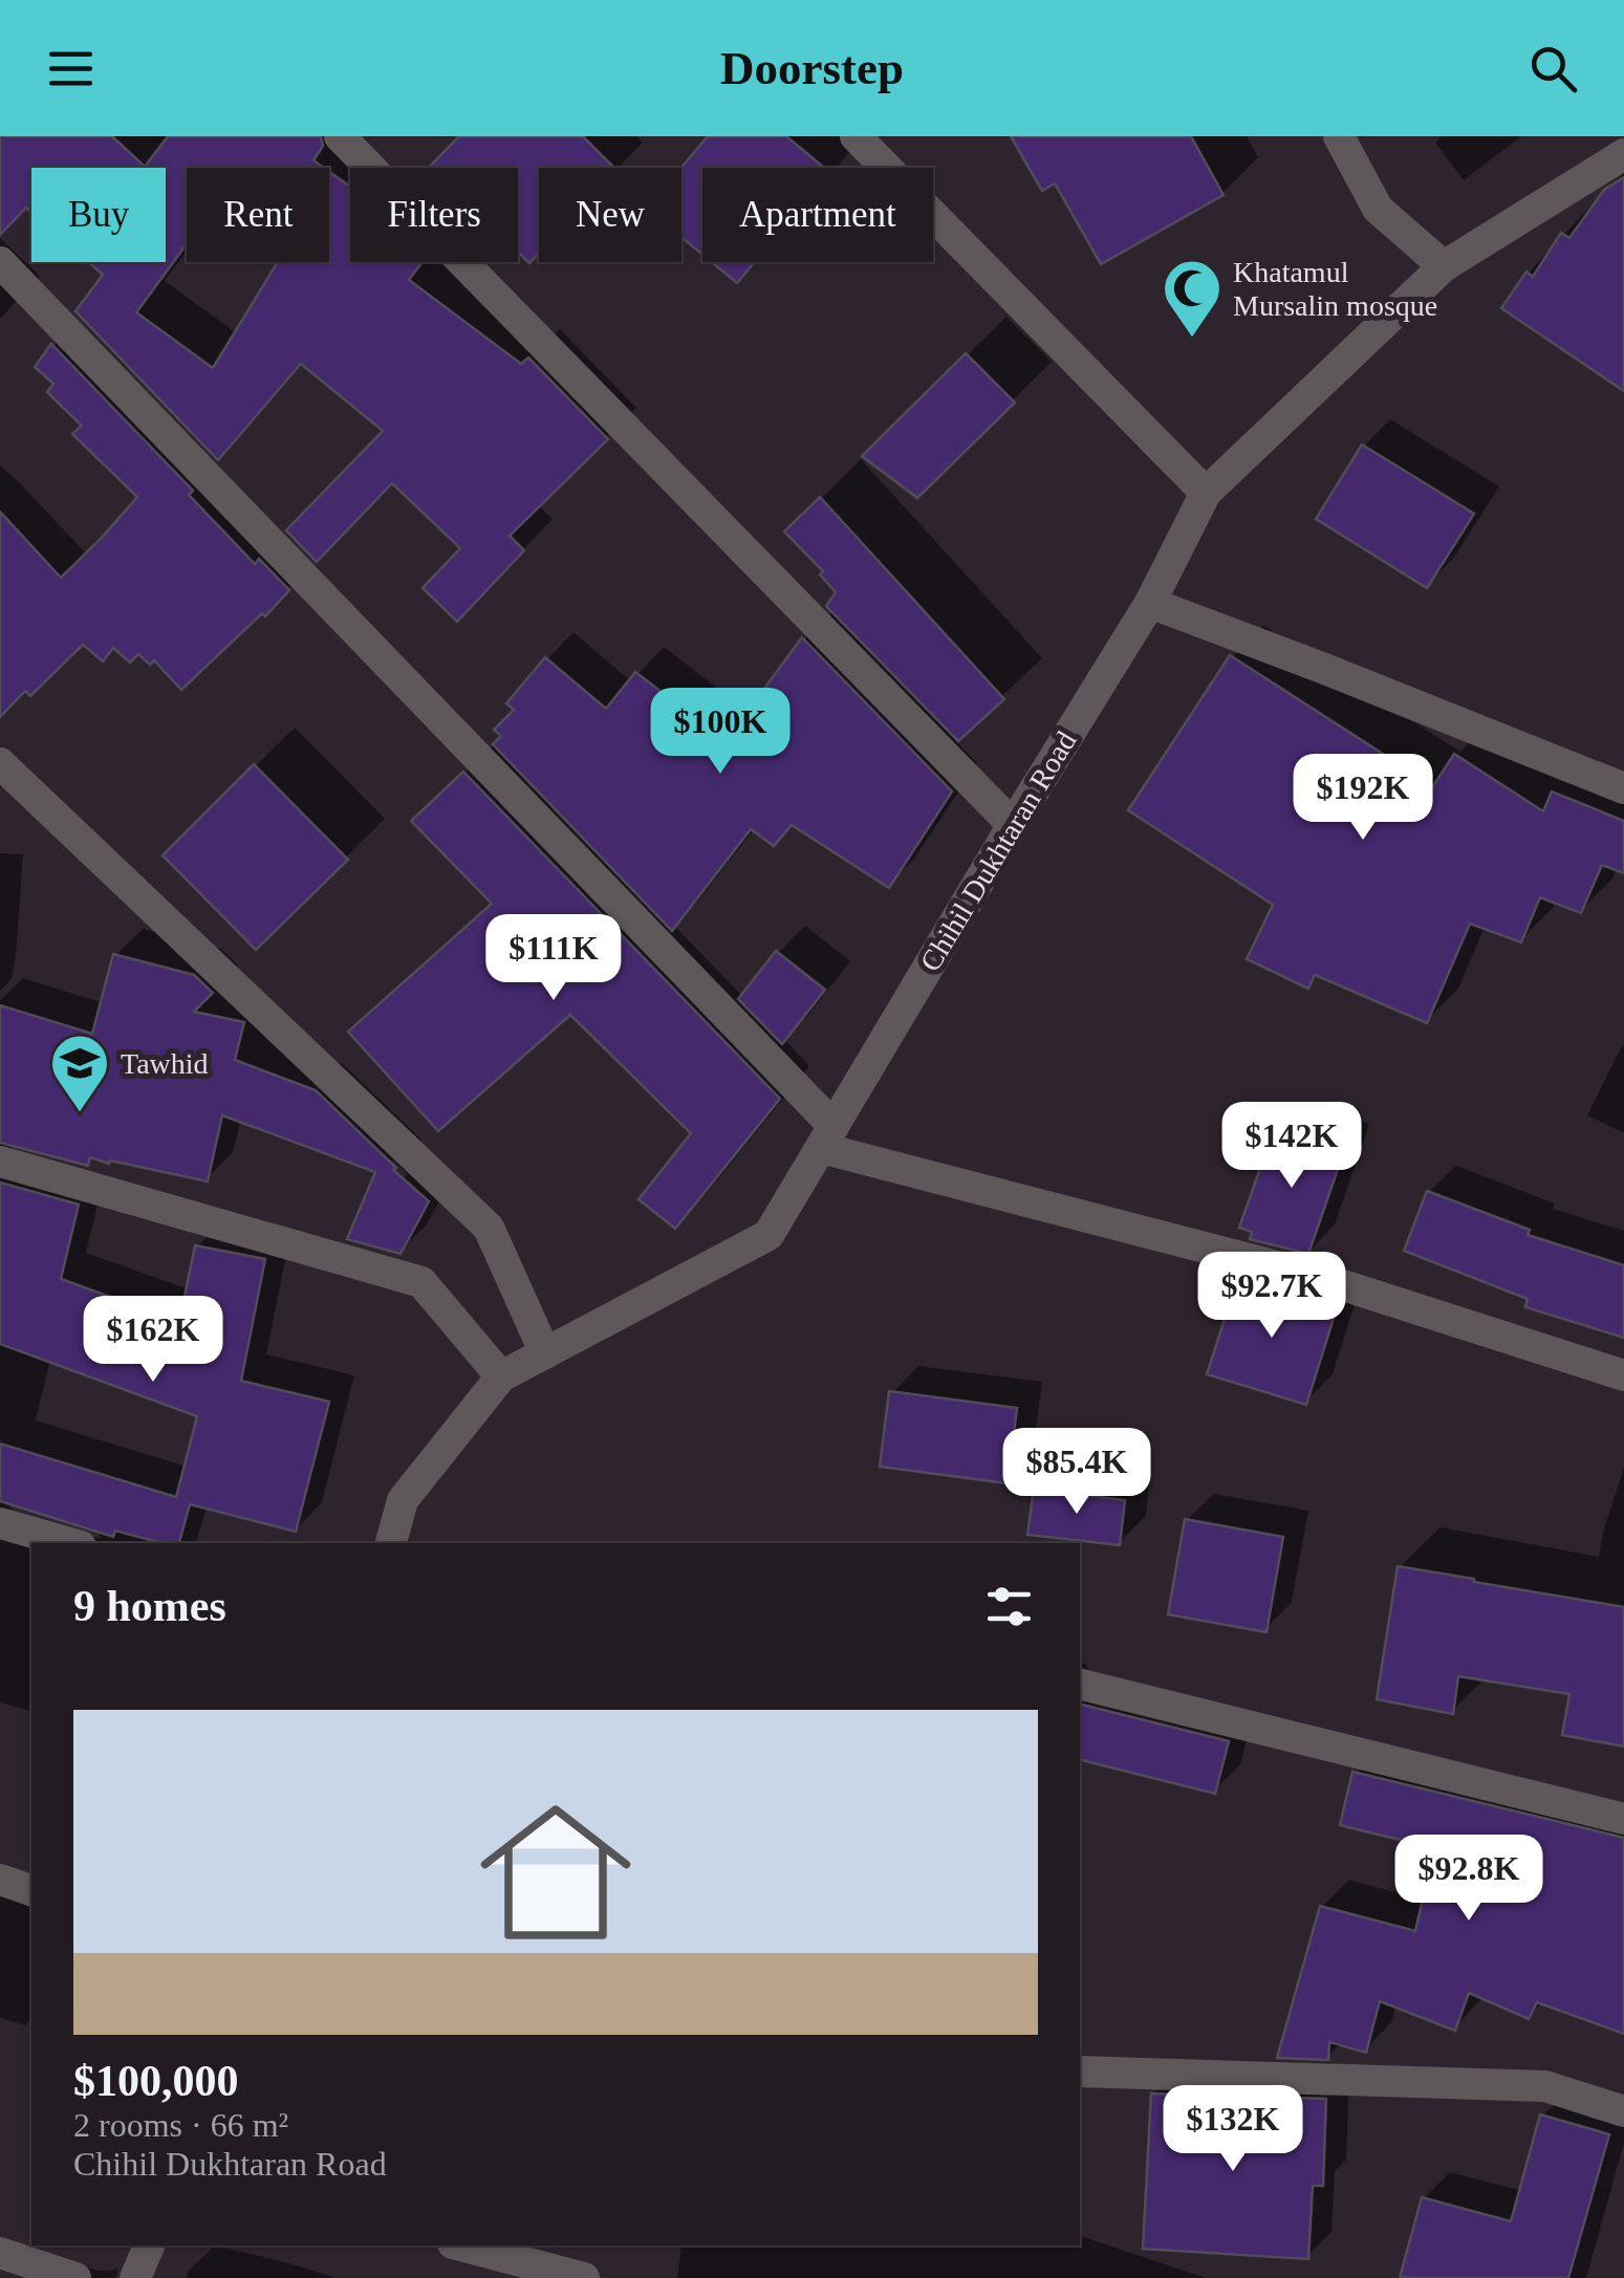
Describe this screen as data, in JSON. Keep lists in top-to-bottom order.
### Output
{
  "streets": {
    "street": ["Chihil Dukhtaran Road"]
  },
  "places": {
    "mosque": ["Khatamul Mursalin mosque"],
    "school or university": ["Tawhid"]
  },
  "page": {
    "header": "Doorstep",
    "chip": [
      "Buy",
      "Rent",
      "Filters",
      "New",
      "Apartment"
    ],
    "price": [
      "$100K",
      "$192K",
      "$111K",
      "$142K",
      "$92.7K",
      "$162K",
      "$85.4K",
      "$92.8K",
      "$132K"
    ],
    "heading": "9 homes",
    "list": [
      {
        "name": "$100,000",
        "note": "2 rooms · 66 m² · Chihil Dukhtaran Road"
      }
    ]
  }
}
